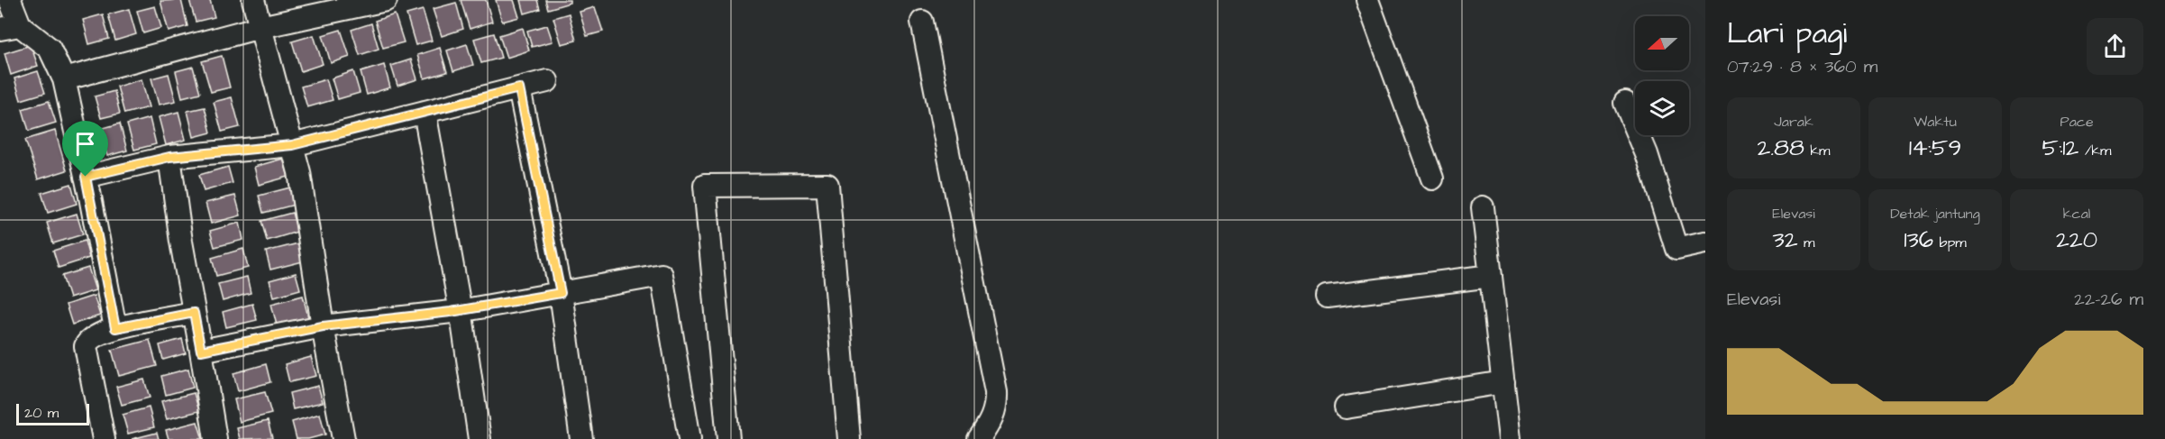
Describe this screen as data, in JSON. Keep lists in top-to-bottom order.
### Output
{
  "scale_bar": "20 m",
  "north": "left",
  "page": {
    "heading": ["Lari pagi", "07:29 · 8 × 360 m"],
    "stats": [
      ["Jarak", "2.88 km"],
      ["Waktu", "14:59"],
      ["Pace", "5:12 /km"],
      ["Elevasi", "32 m"],
      ["Detak jantung", "136 bpm"],
      ["kcal", "220"]
    ],
    "chart": ["Elevasi", "22–26 m"],
    "scale": "20 m"
  }
}
